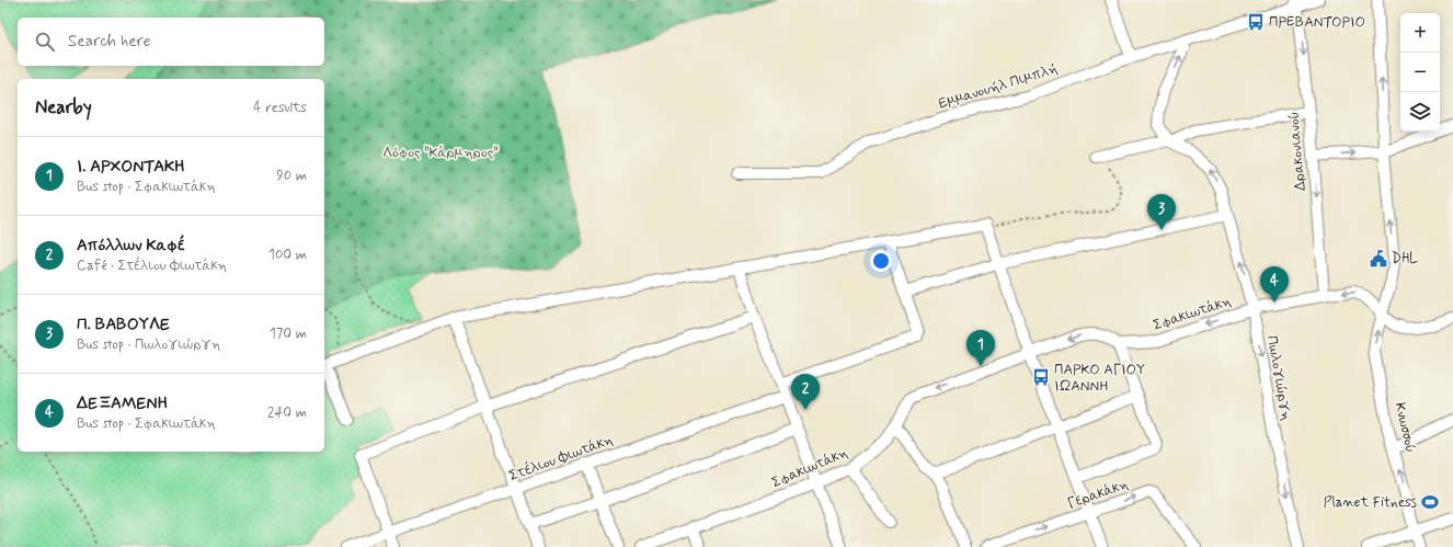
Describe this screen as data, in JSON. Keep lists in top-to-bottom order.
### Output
{
  "streets": {
    "street": [
      "Εµµανουήλ Πιµπλή",
      "Δρακονιανού",
      "Σφακιωτάκη",
      "Πωλογιώργη",
      "Κνωσσού",
      "Στέλιου Φιωτάκη",
      "Γερακάκη"
    ]
  },
  "crossings": [
    ["Εµµανουήλ Πιµπλή", "Δρακονιανού"],
    ["Δρακονιανού", "Σφακιωτάκη"],
    ["Σφακιωτάκη", "Πωλογιώργη"],
    ["Σφακιωτάκη", "Κνωσσού"]
  ],
  "one_way": ["Δρακονιανού", "Κνωσσού"],
  "parks": ["Λόφος \"Κάρμηρος\""],
  "places": {
    "bus stop": ["ΠΡΕΒΑΝΤΟΡΙΟ", "ΠΑΡΚΟ ΑΓΙΟΥ ΙΩΑΝΝΗ"],
    "public building": ["DHL"],
    "sports": ["Planet Fitness"]
  },
  "page": {
    "map_buttons": ["+", "−"],
    "search": "Search here",
    "heading": ["Nearby", "4 results"],
    "list": [
      {
        "mark": "1",
        "name": "Ι. ΑΡΧΟΝΤΑΚΗ",
        "note": "Bus stop · Σφακιωτάκη",
        "value": "90 m"
      },
      {
        "mark": "2",
        "name": "Απόλλων Καφέ",
        "note": "Café · Στέλιου Φιωτάκη",
        "value": "100 m"
      },
      {
        "mark": "3",
        "name": "Π. ΒΑΒΟΥΛΕ",
        "note": "Bus stop · Πωλογιώργη",
        "value": "170 m"
      },
      {
        "mark": "4",
        "name": "ΔΕΞΑΜΕΝΗ",
        "note": "Bus stop · Σφακιωτάκη",
        "value": "240 m"
      }
    ],
    "pins": [
      "3",
      "4",
      "1",
      "2"
    ]
  }
}
